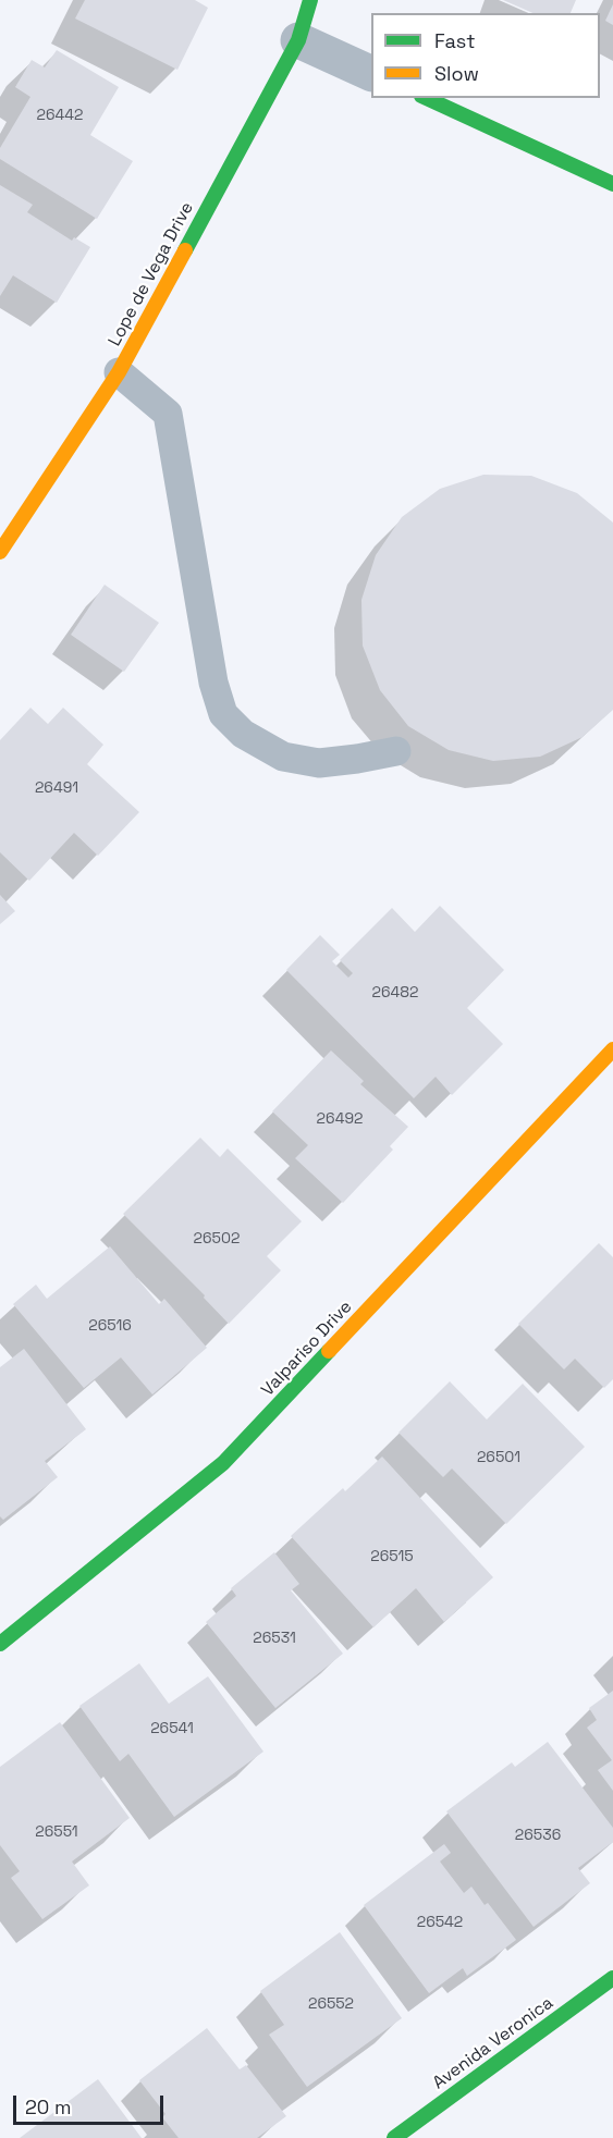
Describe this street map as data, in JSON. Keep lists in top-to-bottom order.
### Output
{
  "streets": {
    "street": ["Lope de Vega Drive", "Valpariso Drive", "Avenida Veronica"]
  },
  "house_numbers": [
    "26442",
    "26491",
    "26482",
    "26492",
    "26502",
    "26516",
    "26501",
    "26515",
    "26531",
    "26541",
    "26551",
    "26536",
    "26542",
    "26552"
  ],
  "legend": ["Fast", "Slow"],
  "scale_bar": "20 m"
}
